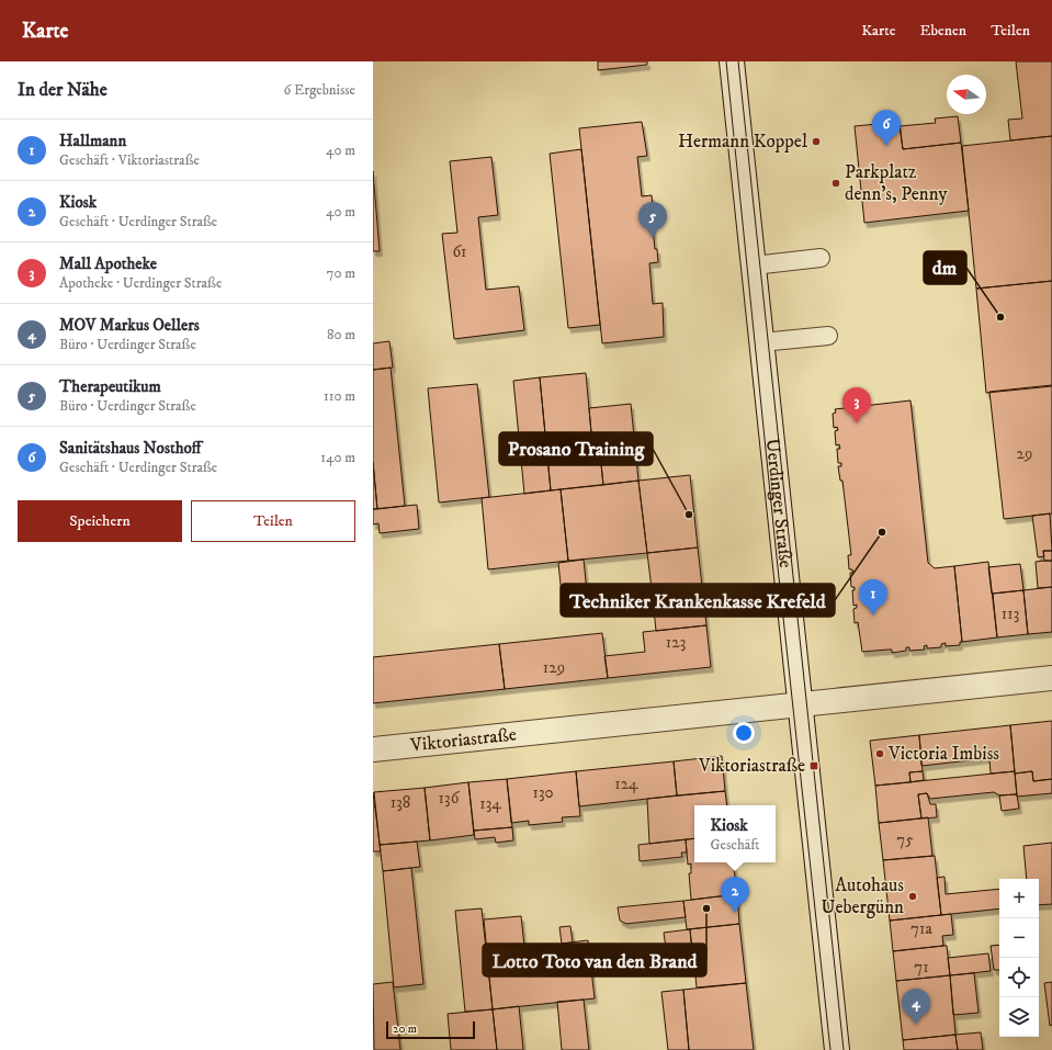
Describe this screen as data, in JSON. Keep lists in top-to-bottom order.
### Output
{
  "streets": {
    "main road": ["Uerdinger Straße", "Viktoriastraße"]
  },
  "crossings": [
    ["Uerdinger Straße", "Viktoriastraße"]
  ],
  "places": {
    "other": [
      "Hermann Koppel",
      "Parkplatz denn's, Penny",
      "dm",
      "Prosano Training",
      "Techniker Krankenkasse Krefeld",
      "Victoria Imbiss",
      "Autohaus Uebergünn",
      "Lotto Toto van den Brand"
    ],
    "transit": ["Viktoriastraße"]
  },
  "house_numbers": [
    "61",
    "29",
    "113",
    "123",
    "129",
    "124",
    "130",
    "136",
    "138",
    "134",
    "75",
    "71a",
    "71"
  ],
  "scale_bar": "20 m",
  "north": "left",
  "page": {
    "header": "Karte",
    "nav": ["Karte", "Ebenen", "Teilen"],
    "heading": ["In der Nähe", "6 Ergebnisse"],
    "pins": [
      "6",
      "5",
      "3",
      "1",
      "2",
      "4"
    ],
    "list": [
      {
        "mark": "1",
        "name": "Hallmann",
        "note": "Geschäft · Viktoriastraße",
        "value": "40 m"
      },
      {
        "mark": "2",
        "name": "Kiosk",
        "note": "Geschäft · Uerdinger Straße",
        "value": "40 m"
      },
      {
        "mark": "3",
        "name": "Mall Apotheke",
        "note": "Apotheke · Uerdinger Straße",
        "value": "70 m"
      },
      {
        "mark": "4",
        "name": "MOV Markus Oellers",
        "note": "Büro · Uerdinger Straße",
        "value": "80 m"
      },
      {
        "mark": "5",
        "name": "Therapeutikum",
        "note": "Büro · Uerdinger Straße",
        "value": "110 m"
      },
      {
        "mark": "6",
        "name": "Sanitätshaus Nosthoff",
        "note": "Geschäft · Uerdinger Straße",
        "value": "140 m"
      }
    ],
    "buttons": ["Speichern", "Teilen"],
    "popup": ["Kiosk", "Geschäft"],
    "map_buttons": ["+", "−"],
    "scale": "20 m"
  }
}
